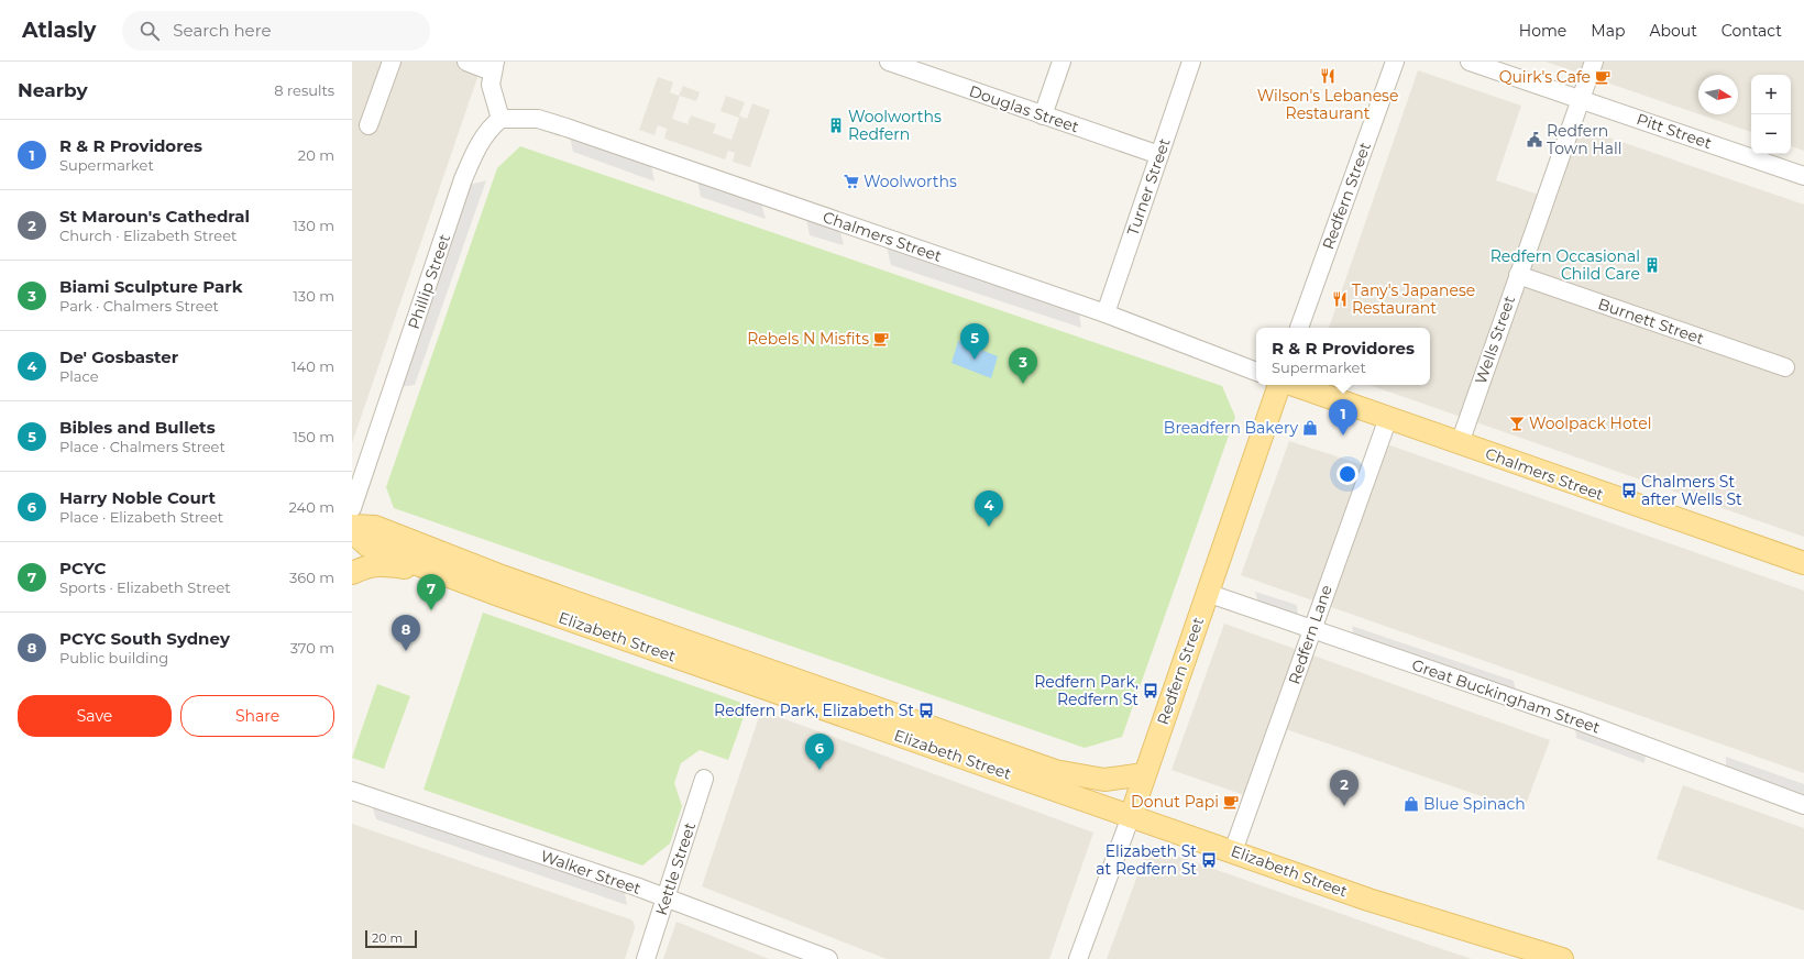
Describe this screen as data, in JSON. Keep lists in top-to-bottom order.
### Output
{
  "streets": {
    "main road": ["Redfern Street", "Chalmers Street", "Elizabeth Street"],
    "street": [
      "Douglas Street",
      "Pitt Street",
      "Turner Street",
      "Phillip Street",
      "Burnett Street",
      "Wells Street",
      "Redfern Lane",
      "Great Buckingham Street",
      "Kettle Street",
      "Walker Street"
    ]
  },
  "crossings": [
    ["Douglas Street", "Turner Street"],
    ["Pitt Street", "Wells Street"],
    ["Turner Street", "Chalmers Street"],
    ["Redfern Street", "Elizabeth Street"],
    ["Redfern Street", "Great Buckingham Street"],
    ["Chalmers Street", "Phillip Street"],
    ["Chalmers Street", "Wells Street"],
    ["Chalmers Street", "Redfern Lane"],
    ["Burnett Street", "Wells Street"],
    ["Redfern Lane", "Elizabeth Street"],
    ["Redfern Lane", "Great Buckingham Street"],
    ["Kettle Street", "Walker Street"]
  ],
  "places": {
    "restaurant": ["Wilson's Lebanese Restaurant", "Tany's Japanese Restaurant"],
    "cafe": ["Quirk's Cafe", "Rebels N Misfits", "Donut Papi"],
    "building": ["Woolworths Redfern", "Redfern Occasional Child Care"],
    "public building": ["Redfern Town Hall"],
    "supermarket": ["Woolworths"],
    "bar": ["Woolpack Hotel"],
    "shop": ["Breadfern Bakery", "Blue Spinach"],
    "bus stop": [
      "Chalmers St after Wells St",
      "Redfern Park, Redfern St",
      "Redfern Park, Elizabeth St",
      "Elizabeth St at Redfern St"
    ]
  },
  "scale_bar": "20 m",
  "north": "right",
  "page": {
    "header": "Atlasly",
    "search": "Search here",
    "nav": [
      "Home",
      "Map",
      "About",
      "Contact"
    ],
    "heading": ["Nearby", "8 results"],
    "map_buttons": ["+", "−"],
    "list": [
      {
        "mark": "1",
        "name": "R & R Providores",
        "note": "Supermarket",
        "value": "20 m"
      },
      {
        "mark": "2",
        "name": "St Maroun's Cathedral",
        "note": "Church · Elizabeth Street",
        "value": "130 m"
      },
      {
        "mark": "3",
        "name": "Biami Sculpture Park",
        "note": "Park · Chalmers Street",
        "value": "130 m"
      },
      {
        "mark": "4",
        "name": "De' Gosbaster",
        "note": "Place",
        "value": "140 m"
      },
      {
        "mark": "5",
        "name": "Bibles and Bullets",
        "note": "Place · Chalmers Street",
        "value": "150 m"
      },
      {
        "mark": "6",
        "name": "Harry Noble Court",
        "note": "Place · Elizabeth Street",
        "value": "240 m"
      },
      {
        "mark": "7",
        "name": "PCYC",
        "note": "Sports · Elizabeth Street",
        "value": "360 m"
      },
      {
        "mark": "8",
        "name": "PCYC South Sydney",
        "note": "Public building",
        "value": "370 m"
      }
    ],
    "pins": [
      "5",
      "3",
      "1",
      "4",
      "7",
      "8",
      "6",
      "2"
    ],
    "popup": ["R & R Providores", "Supermarket"],
    "buttons": ["Save", "Share"],
    "scale": "20 m"
  }
}
